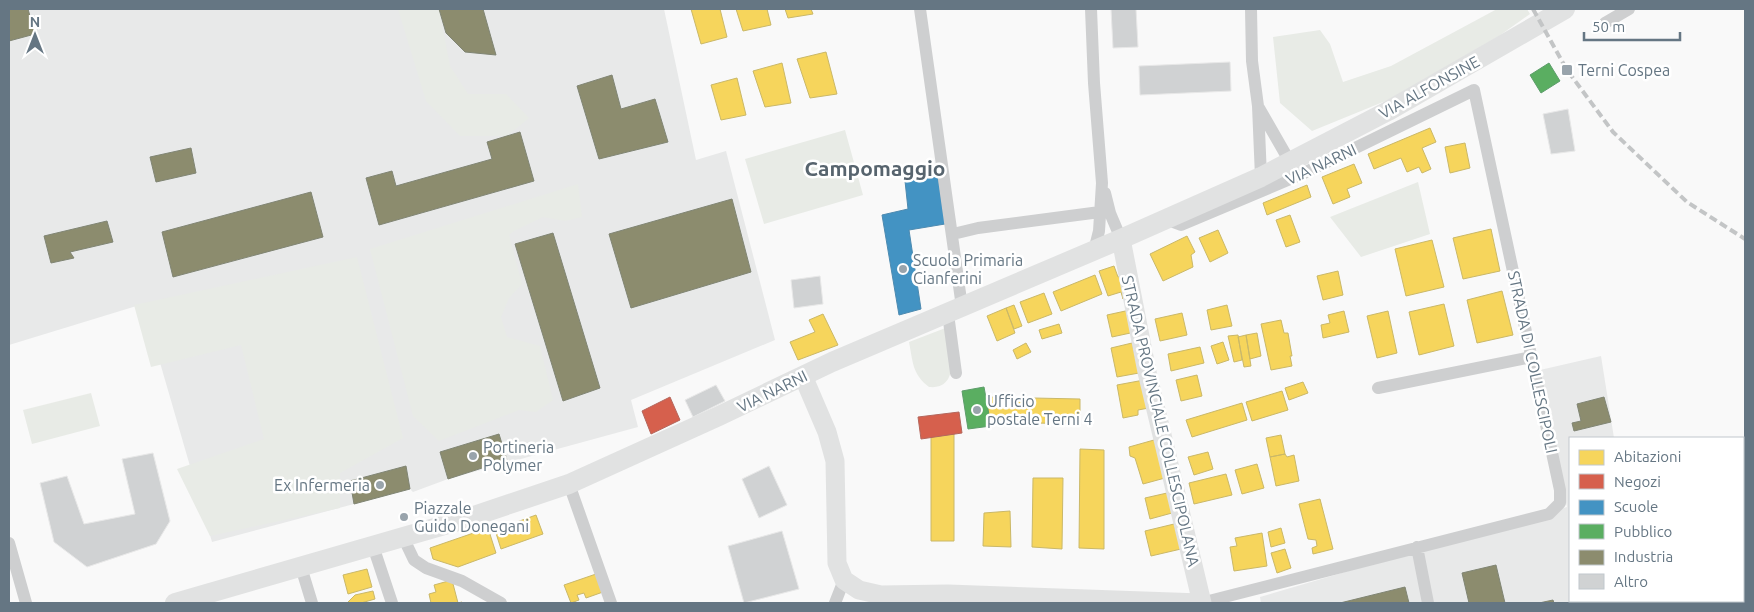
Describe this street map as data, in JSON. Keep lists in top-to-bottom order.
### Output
{
  "streets": {
    "main road": ["VIA ALFONSINE", "VIA NARNI"],
    "street": ["STRADA DI COLLESCIPOLI", "STRADA PROVINCIALE COLLESCIPOLANA"]
  },
  "crossings": [
    ["VIA ALFONSINE", "VIA NARNI"],
    ["VIA NARNI", "STRADA DI COLLESCIPOLI"],
    ["VIA NARNI", "STRADA PROVINCIALE COLLESCIPOLANA"],
    ["STRADA DI COLLESCIPOLI", "STRADA PROVINCIALE COLLESCIPOLANA"]
  ],
  "districts": ["Campomaggio"],
  "places": {
    "transit": ["Terni Cospea"],
    "other": [
      "Scuola Primaria Cianferini",
      "Ufficio postale Terni 4",
      "Portineria Polymer",
      "Ex Infermeria",
      "Piazzale Guido Donegani"
    ]
  },
  "legend": [
    "Abitazioni",
    "Negozi",
    "Scuole",
    "Pubblico",
    "Industria",
    "Altro"
  ],
  "scale_bar": "50 m",
  "north": "top"
}
